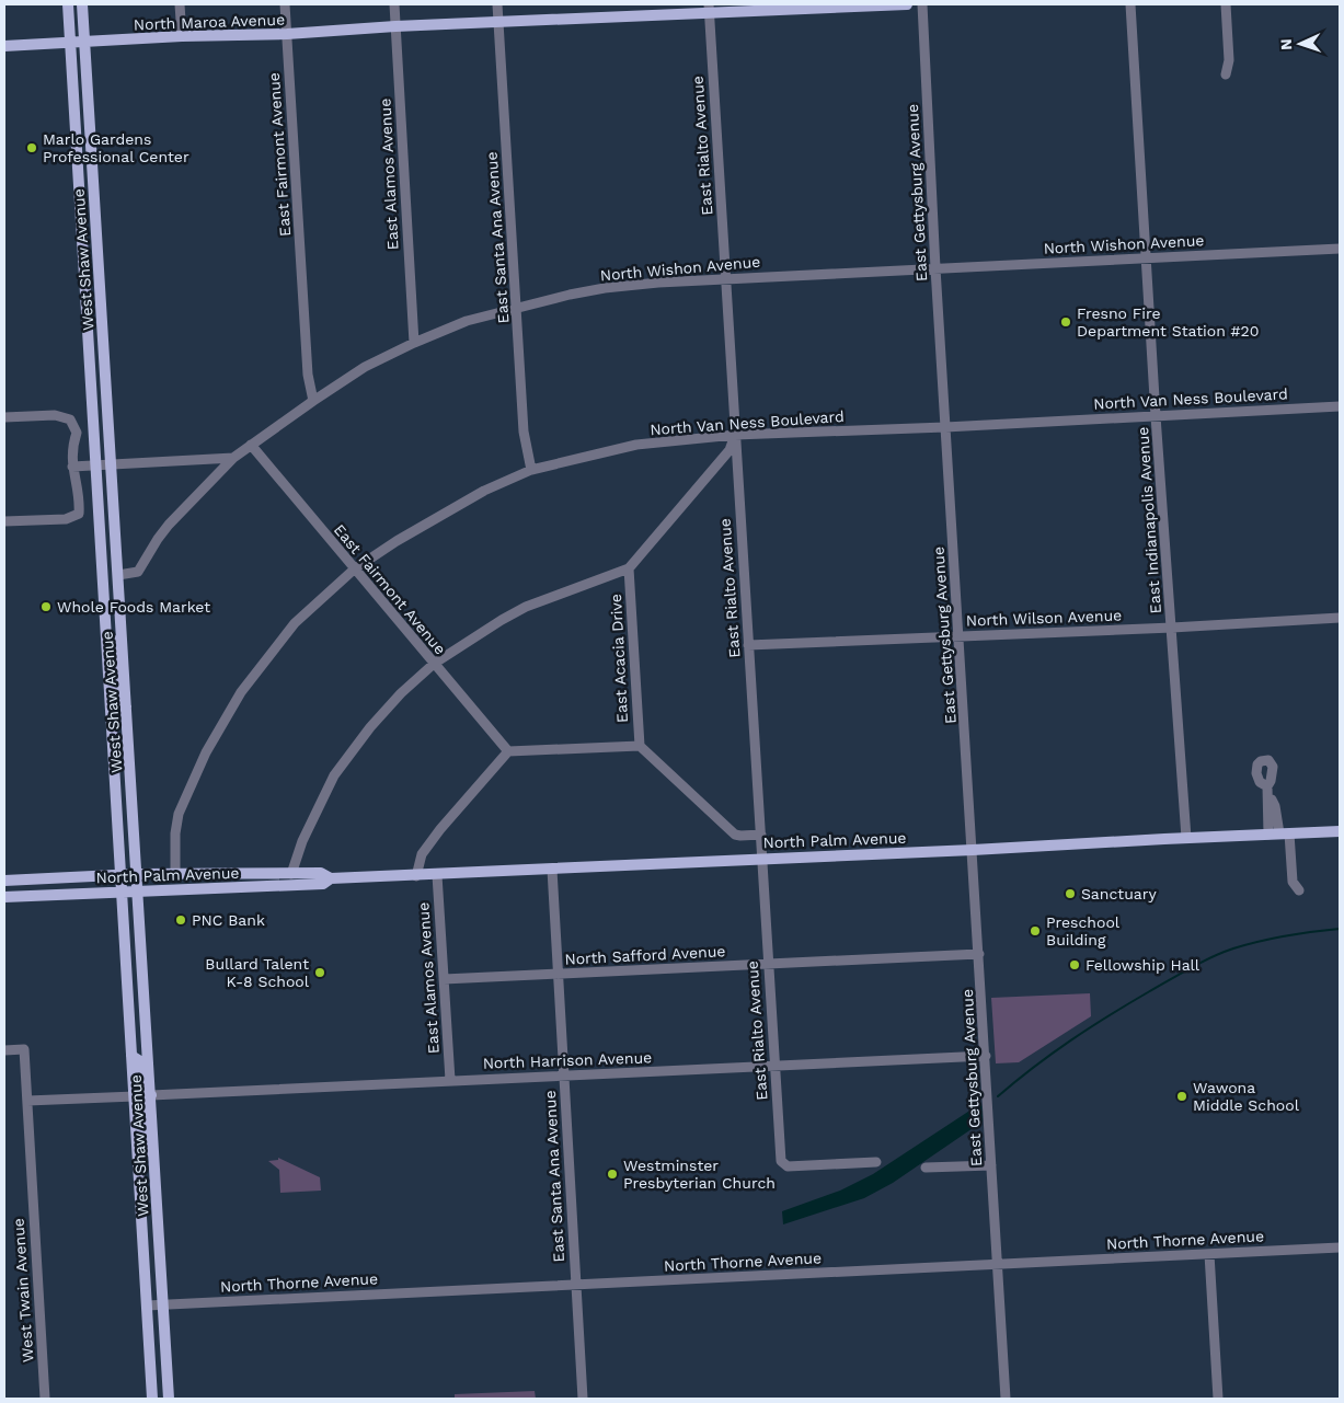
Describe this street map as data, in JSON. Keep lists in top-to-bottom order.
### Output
{
  "streets": {
    "main road": ["North Maroa Avenue", "West Shaw Avenue", "North Palm Avenue"],
    "street": [
      "East Rialto Avenue",
      "East Fairmont Avenue",
      "East Alamos Avenue",
      "East Gettysburg Avenue",
      "East Santa Ana Avenue",
      "North Wishon Avenue",
      "North Van Ness Boulevard",
      "East Indianapolis Avenue",
      "North Wilson Avenue",
      "East Acacia Drive",
      "North Safford Avenue",
      "North Harrison Avenue",
      "North Thorne Avenue",
      "West Twain Avenue"
    ]
  },
  "crossings": [
    ["North Maroa Avenue", "East Rialto Avenue"],
    ["North Maroa Avenue", "East Fairmont Avenue"],
    ["North Maroa Avenue", "East Alamos Avenue"],
    ["North Maroa Avenue", "East Santa Ana Avenue"],
    ["North Maroa Avenue", "West Shaw Avenue"],
    ["East Rialto Avenue", "North Wishon Avenue"],
    ["East Rialto Avenue", "North Van Ness Boulevard"],
    ["East Rialto Avenue", "North Wilson Avenue"],
    ["East Rialto Avenue", "North Palm Avenue"],
    ["East Rialto Avenue", "North Safford Avenue"],
    ["East Rialto Avenue", "North Harrison Avenue"],
    ["East Fairmont Avenue", "North Wishon Avenue"],
    ["East Fairmont Avenue", "North Van Ness Boulevard"],
    ["East Alamos Avenue", "North Wishon Avenue"],
    ["East Alamos Avenue", "North Palm Avenue"],
    ["East Alamos Avenue", "North Safford Avenue"],
    ["East Alamos Avenue", "North Harrison Avenue"],
    ["East Gettysburg Avenue", "North Wishon Avenue"],
    ["East Gettysburg Avenue", "North Van Ness Boulevard"],
    ["East Gettysburg Avenue", "North Wilson Avenue"],
    ["East Gettysburg Avenue", "North Palm Avenue"],
    ["East Gettysburg Avenue", "North Safford Avenue"],
    ["East Gettysburg Avenue", "North Harrison Avenue"],
    ["East Gettysburg Avenue", "North Thorne Avenue"],
    ["East Santa Ana Avenue", "North Wishon Avenue"],
    ["East Santa Ana Avenue", "North Van Ness Boulevard"],
    ["East Santa Ana Avenue", "North Palm Avenue"],
    ["East Santa Ana Avenue", "North Safford Avenue"],
    ["East Santa Ana Avenue", "North Harrison Avenue"],
    ["East Santa Ana Avenue", "North Thorne Avenue"],
    ["North Wishon Avenue", "West Shaw Avenue"],
    ["North Wishon Avenue", "East Indianapolis Avenue"],
    ["West Shaw Avenue", "North Palm Avenue"],
    ["West Shaw Avenue", "North Harrison Avenue"],
    ["West Shaw Avenue", "North Thorne Avenue"],
    ["North Van Ness Boulevard", "East Indianapolis Avenue"],
    ["North Van Ness Boulevard", "North Palm Avenue"],
    ["East Indianapolis Avenue", "North Wilson Avenue"],
    ["East Indianapolis Avenue", "North Palm Avenue"]
  ],
  "places": [
    "Marlo Gardens Professional Center",
    "Fresno Fire Department Station #20",
    "Whole Foods Market",
    "Sanctuary",
    "PNC Bank",
    "Preschool Building",
    "Fellowship Hall",
    "Bullard Talent K-8 School",
    "Wawona Middle School",
    "Westminster Presbyterian Church"
  ],
  "north": "left"
}
